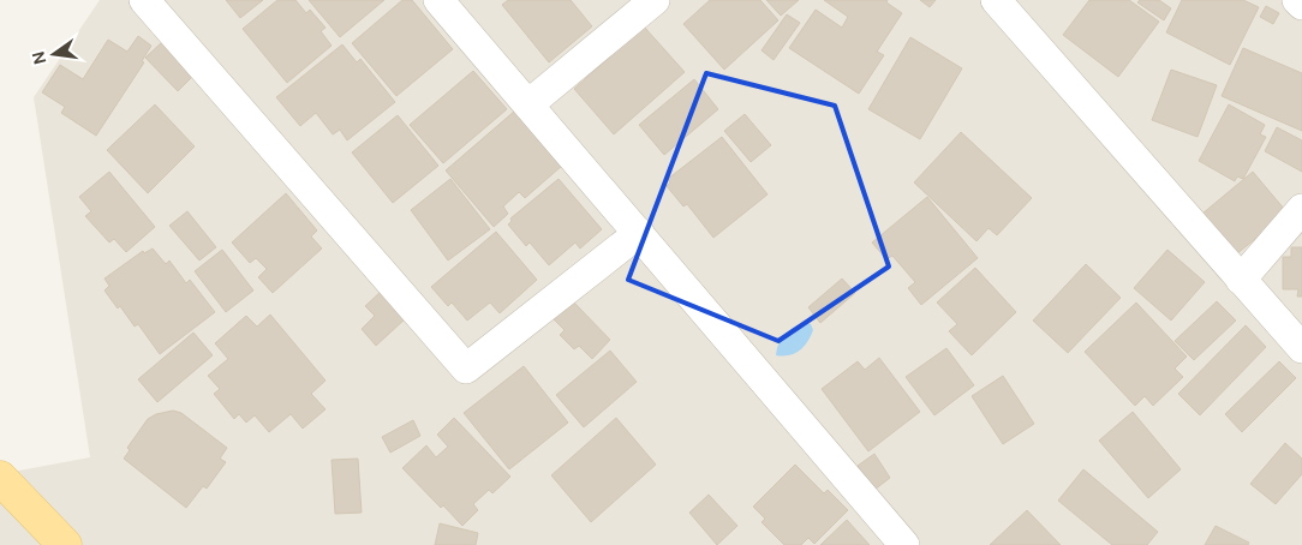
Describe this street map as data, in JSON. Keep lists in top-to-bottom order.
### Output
{
  "north": "left"
}
